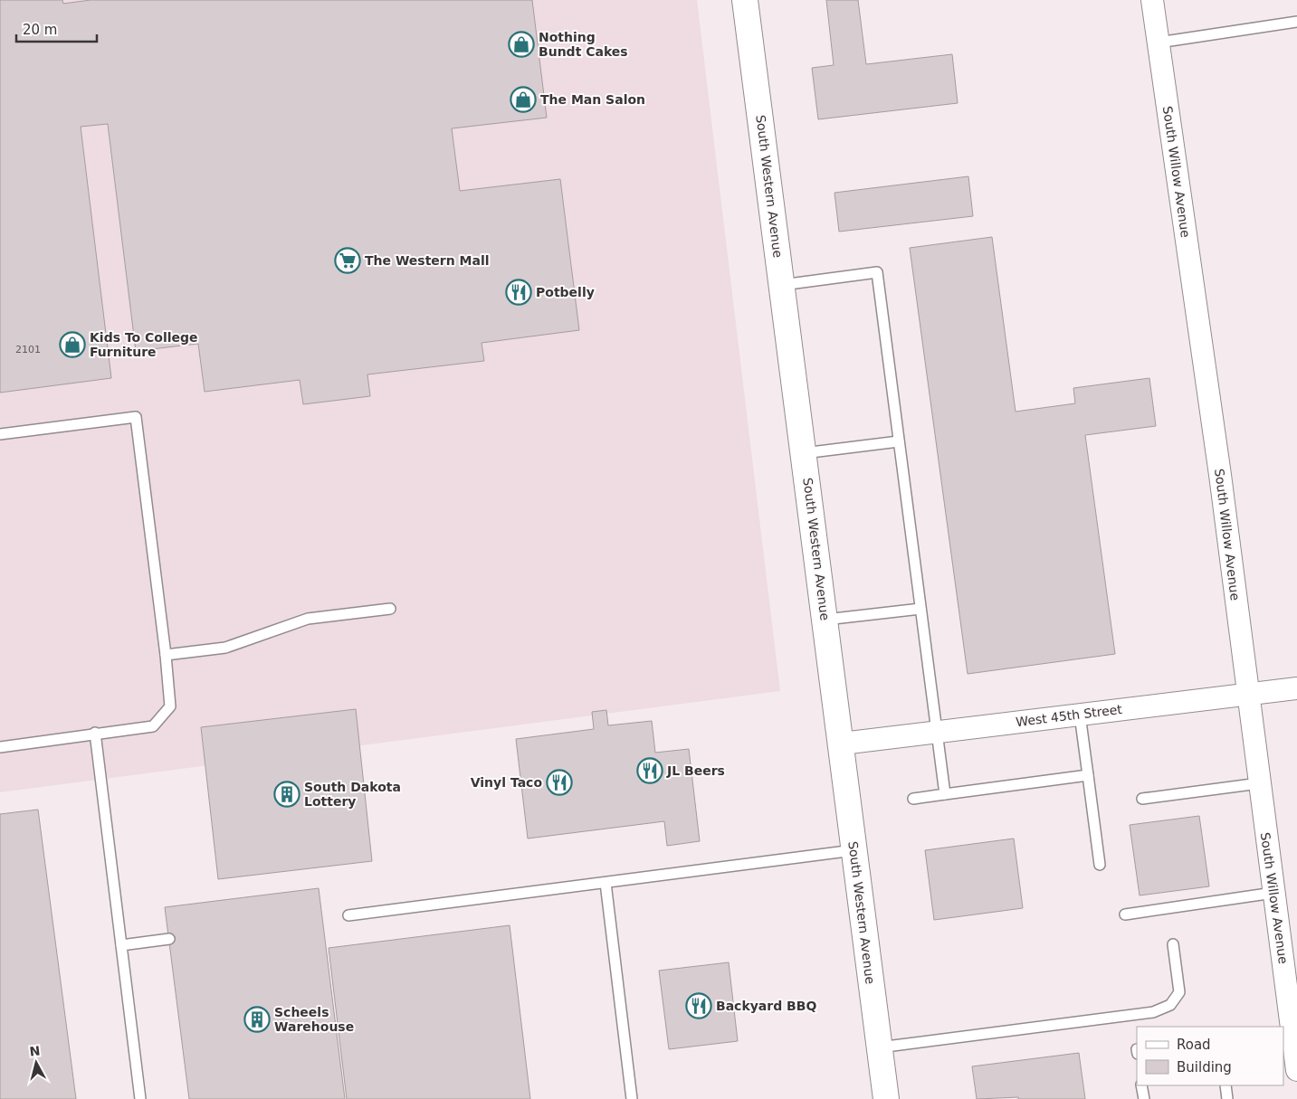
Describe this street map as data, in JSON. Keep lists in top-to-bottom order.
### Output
{
  "streets": {
    "main road": ["South Western Avenue"],
    "street": ["South Willow Avenue", "West 45th Street"]
  },
  "crossings": [
    ["South Willow Avenue", "West 45th Street"],
    ["South Western Avenue", "West 45th Street"]
  ],
  "places": {
    "shop": ["Nothing Bundt Cakes", "The Man Salon", "Kids To College Furniture"],
    "supermarket": ["The Western Mall"],
    "restaurant": [
      "Potbelly",
      "JL Beers",
      "Vinyl Taco",
      "Backyard BBQ"
    ],
    "building": ["South Dakota Lottery", "Scheels Warehouse"]
  },
  "house_numbers": ["2101"],
  "legend": ["Road", "Building"],
  "scale_bar": "20 m",
  "north": "top"
}
